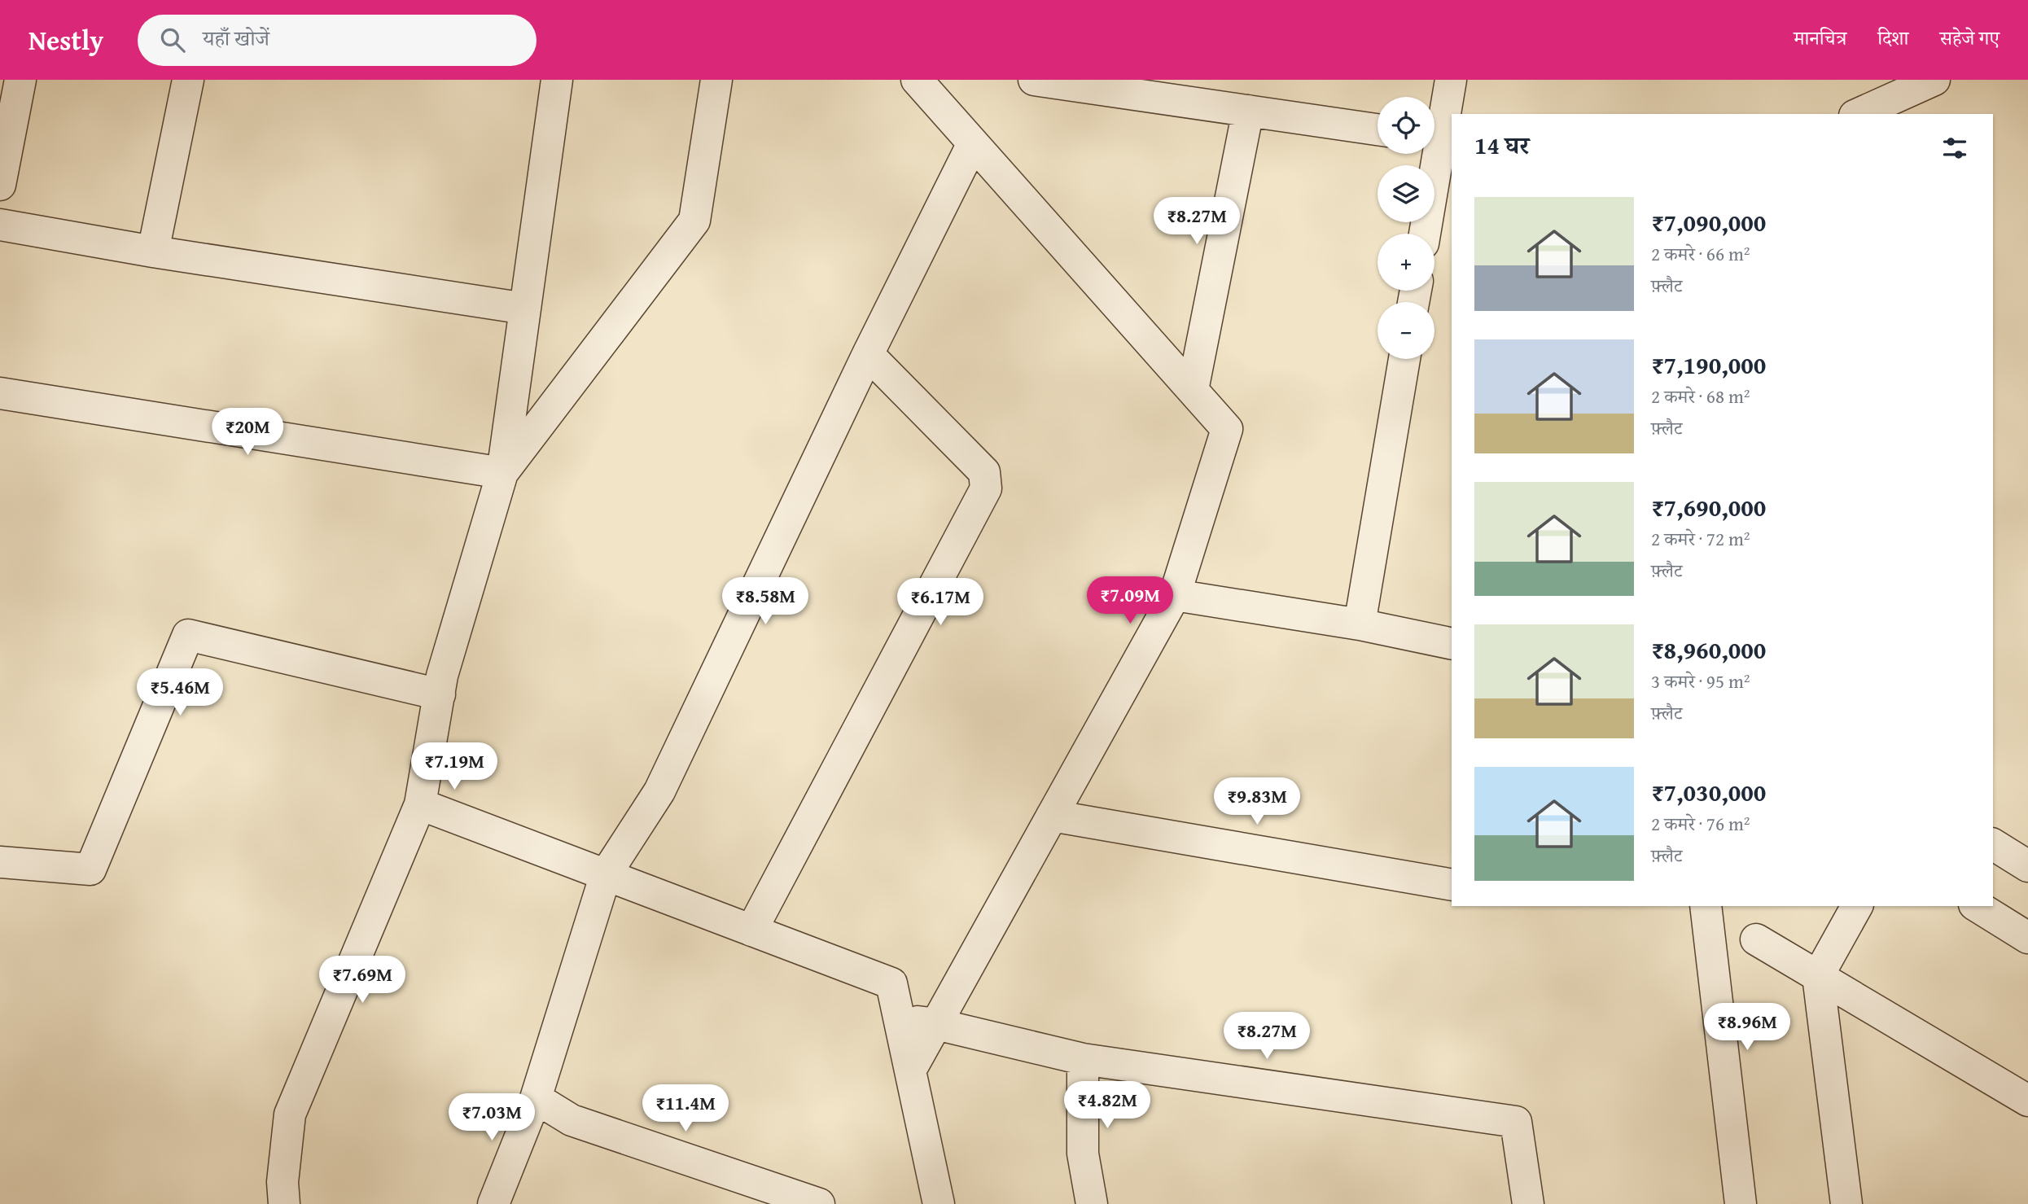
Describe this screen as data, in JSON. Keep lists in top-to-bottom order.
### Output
{
  "page": {
    "header": "Nestly",
    "search": "यहाँ खोजें",
    "nav": ["मानचित्र", "दिशा", "सहेजे गए"],
    "map_buttons": ["+", "−"],
    "heading": "14 घर",
    "list": [
      {
        "name": "₹7,090,000",
        "note": "2 कमरे · 66 m² · फ़्लैट"
      },
      {
        "name": "₹7,190,000",
        "note": "2 कमरे · 68 m² · फ़्लैट"
      },
      {
        "name": "₹7,690,000",
        "note": "2 कमरे · 72 m² · फ़्लैट"
      },
      {
        "name": "₹8,960,000",
        "note": "3 कमरे · 95 m² · फ़्लैट"
      },
      {
        "name": "₹7,030,000",
        "note": "2 कमरे · 76 m² · फ़्लैट"
      }
    ],
    "price": [
      "₹8.27M",
      "₹20M",
      "₹7.09M",
      "₹8.58M",
      "₹6.17M",
      "₹5.46M",
      "₹7.19M",
      "₹9.83M",
      "₹7.69M",
      "₹8.96M",
      "₹8.27M",
      "₹4.82M",
      "₹11.4M",
      "₹7.03M"
    ]
  }
}
